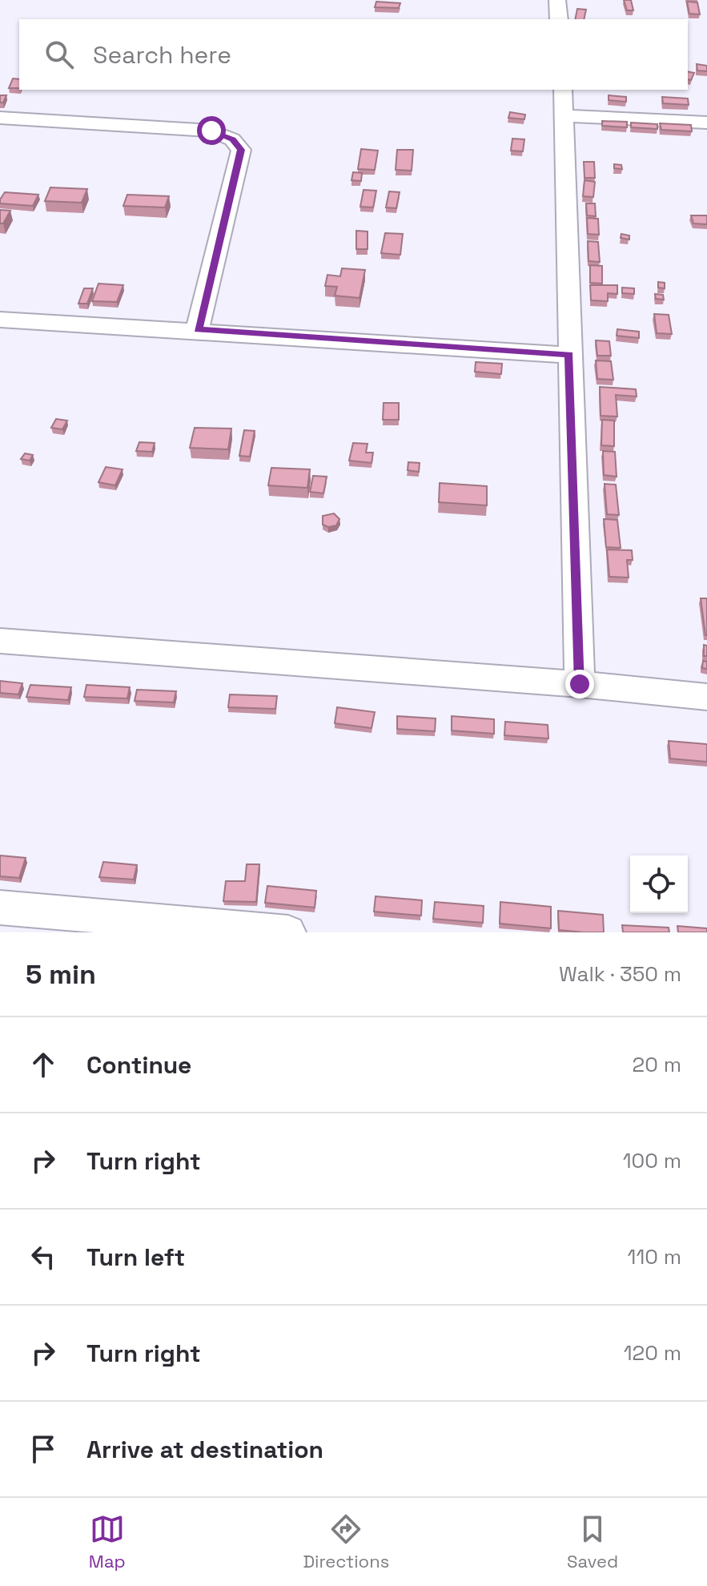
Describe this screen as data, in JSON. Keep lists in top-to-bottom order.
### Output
{
  "page": {
    "search": "Search here",
    "heading": ["5 min", "Walk · 350 m"],
    "list": [
      ["Continue", "20 m"],
      ["Turn right", "100 m"],
      ["Turn left", "110 m"],
      ["Turn right", "120 m"],
      "Arrive at destination"
    ],
    "nav": ["Map", "Directions", "Saved"]
  }
}
